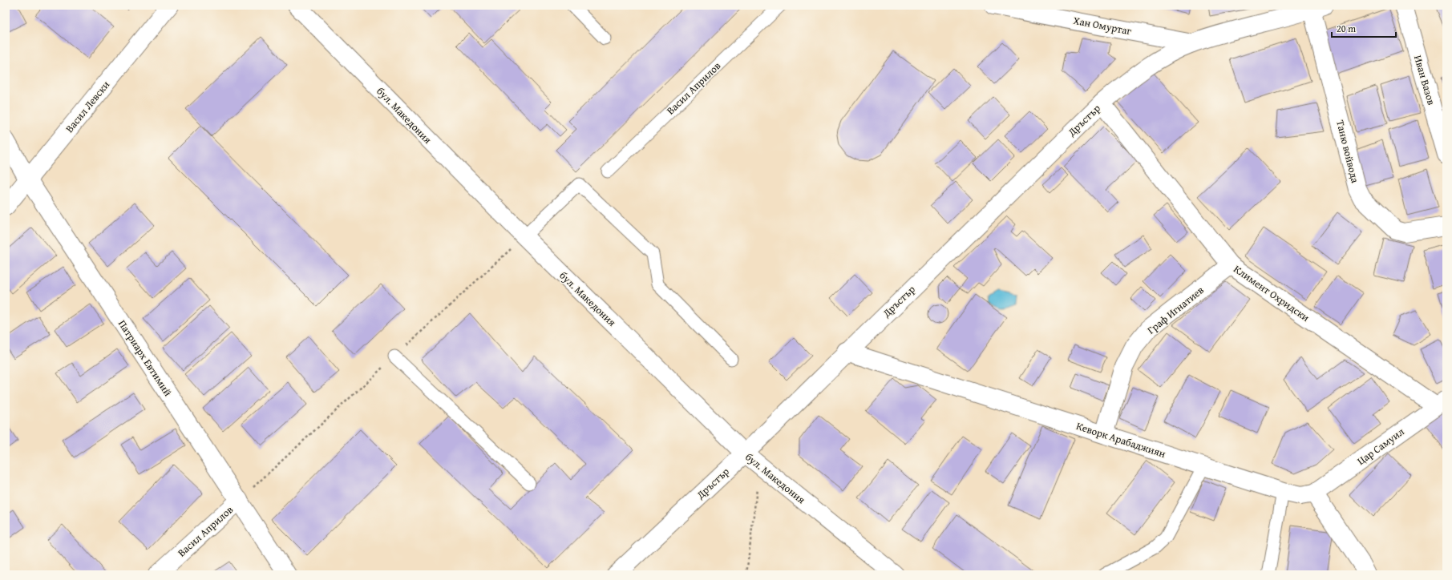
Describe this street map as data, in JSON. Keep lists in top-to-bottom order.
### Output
{
  "streets": {
    "street": [
      "Хан Омуртаг",
      "Иван Вазов",
      "Васил Априлов",
      "Васил Левски",
      "бул. Македония",
      "Дръстър",
      "Таню войвода",
      "Климент Охридски",
      "Граф Игнатиев",
      "Патриарх Евтимий",
      "Кеворк Арабаджиян",
      "Цар Самуил"
    ]
  },
  "crossings": [
    ["Хан Омуртаг", "Дръстър"],
    ["Васил Априлов", "Патриарх Евтимий"],
    ["Васил Левски", "Патриарх Евтимий"],
    ["бул. Македония", "Дръстър"],
    ["Дръстър", "Таню войвода"],
    ["Дръстър", "Климент Охридски"],
    ["Дръстър", "Кеворк Арабаджиян"],
    ["Климент Охридски", "Граф Игнатиев"],
    ["Климент Охридски", "Цар Самуил"],
    ["Граф Игнатиев", "Кеворк Арабаджиян"],
    ["Кеворк Арабаджиян", "Цар Самуил"]
  ],
  "scale_bar": "20 m"
}
